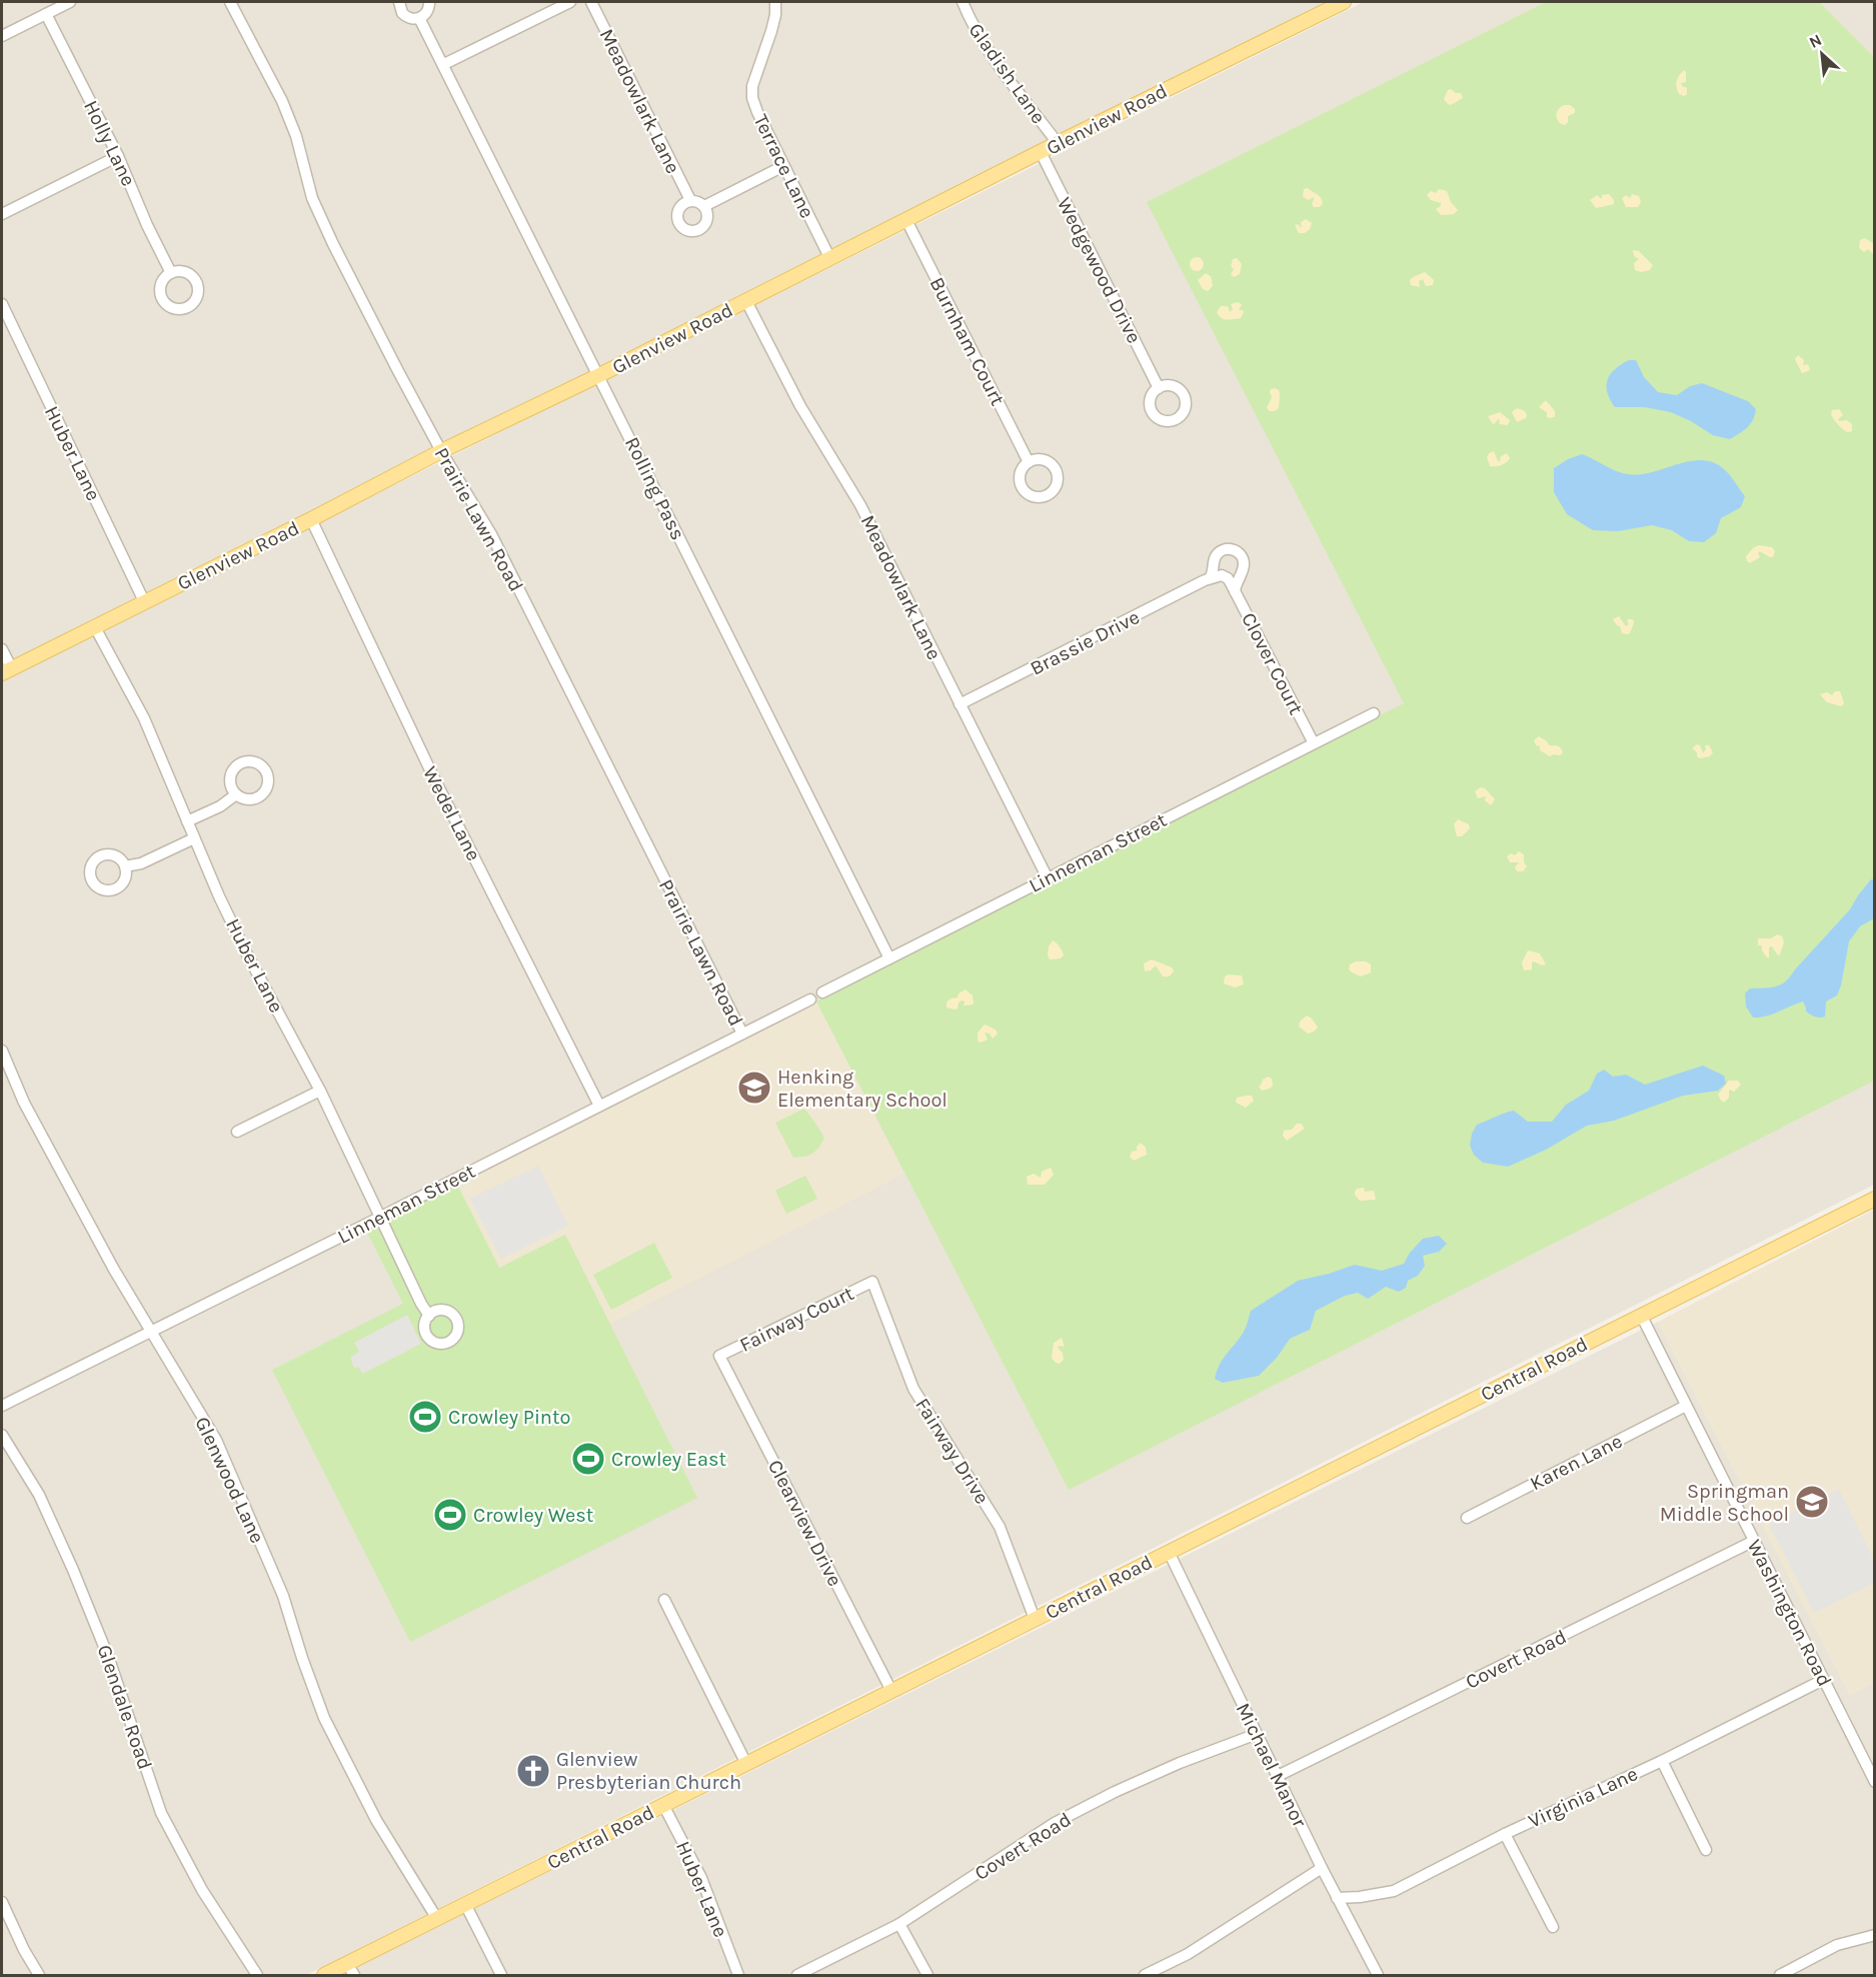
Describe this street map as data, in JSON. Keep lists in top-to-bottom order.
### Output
{
  "streets": {
    "main road": ["Glenview Road", "Central Road"],
    "street": [
      "Gladish Lane",
      "Meadowlark Lane",
      "Holly Lane",
      "Terrace Lane",
      "Wedgewood Drive",
      "Burnham Court",
      "Huber Lane",
      "Rolling Pass",
      "Prairie Lawn Road",
      "Brassie Drive",
      "Clover Court",
      "Wedel Lane",
      "Linneman Street",
      "Fairway Court",
      "Fairway Drive",
      "Karen Lane",
      "Glenwood Lane",
      "Clearview Drive",
      "Washington Road",
      "Covert Road",
      "Glendale Road",
      "Michael Manor",
      "Virginia Lane"
    ]
  },
  "crossings": [
    ["Gladish Lane", "Glenview Road"],
    ["Meadowlark Lane", "Glenview Road"],
    ["Meadowlark Lane", "Brassie Drive"],
    ["Meadowlark Lane", "Linneman Street"],
    ["Glenview Road", "Terrace Lane"],
    ["Glenview Road", "Wedgewood Drive"],
    ["Glenview Road", "Burnham Court"],
    ["Glenview Road", "Huber Lane"],
    ["Glenview Road", "Rolling Pass"],
    ["Glenview Road", "Prairie Lawn Road"],
    ["Glenview Road", "Wedel Lane"],
    ["Huber Lane", "Linneman Street"],
    ["Huber Lane", "Central Road"],
    ["Rolling Pass", "Linneman Street"],
    ["Prairie Lawn Road", "Linneman Street"],
    ["Clover Court", "Linneman Street"],
    ["Wedel Lane", "Linneman Street"],
    ["Linneman Street", "Glenwood Lane"],
    ["Fairway Court", "Fairway Drive"],
    ["Fairway Court", "Clearview Drive"],
    ["Central Road", "Fairway Drive"],
    ["Central Road", "Glenwood Lane"],
    ["Central Road", "Clearview Drive"],
    ["Central Road", "Washington Road"],
    ["Central Road", "Michael Manor"],
    ["Karen Lane", "Washington Road"],
    ["Washington Road", "Covert Road"],
    ["Washington Road", "Virginia Lane"],
    ["Covert Road", "Michael Manor"],
    ["Michael Manor", "Virginia Lane"]
  ],
  "places": {
    "school or university": ["Henking Elementary School", "Springman Middle School"],
    "sports": ["Crowley Pinto", "Crowley East", "Crowley West"],
    "church": ["Glenview Presbyterian Church"]
  },
  "north": "top left"
}
